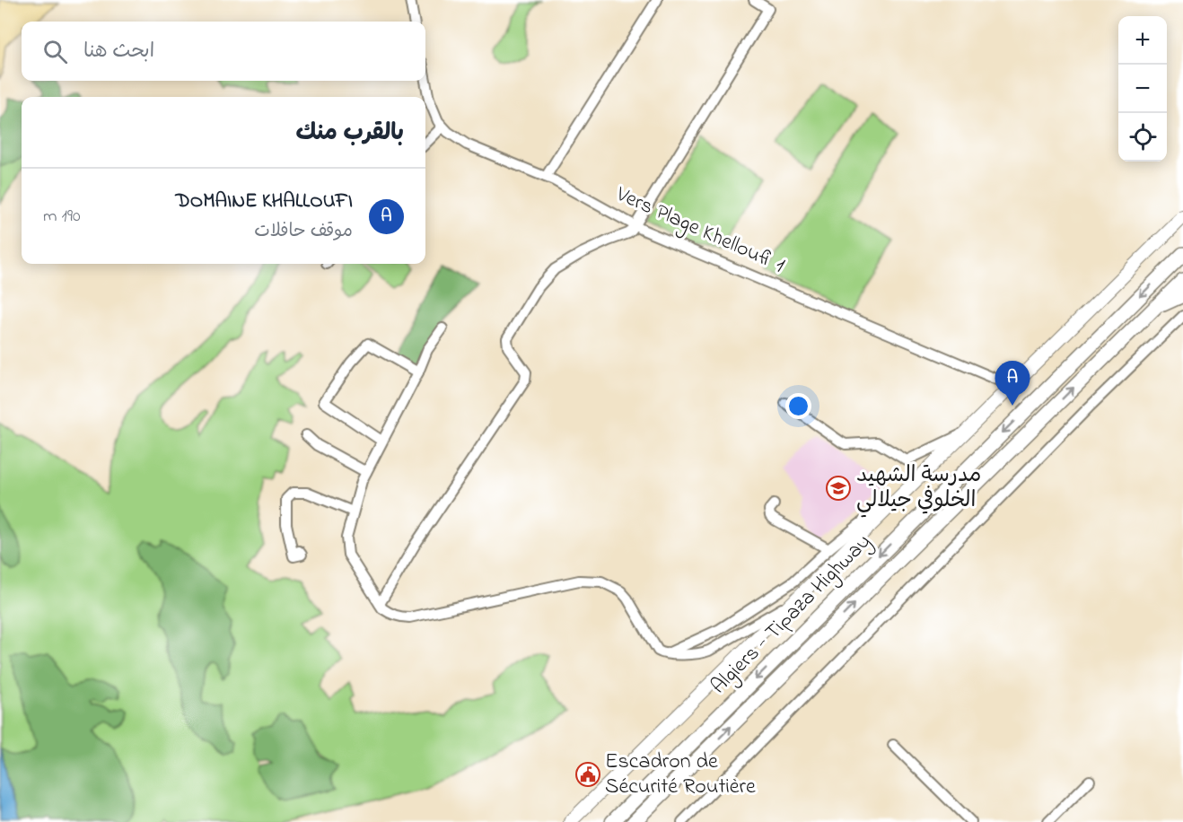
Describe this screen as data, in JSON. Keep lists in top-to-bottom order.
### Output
{
  "streets": {
    "highway": ["Algiers - Tipaza Highway"],
    "street": ["Vers Plage Khelloufi 1"]
  },
  "places": {
    "school or university": ["مدرسة الشهيد الخلوفي جيلالي"],
    "public building": ["Escadron de Sécurité Routière"]
  },
  "page": {
    "map_buttons": ["+", "−"],
    "search": "ابحث هنا",
    "heading": "بالقرب منك",
    "list": [
      {
        "mark": "A",
        "name": "DOMAINE KHALLOUFI",
        "note": "موقف حافلات",
        "value": "190 m"
      }
    ],
    "pins": "A"
  }
}
